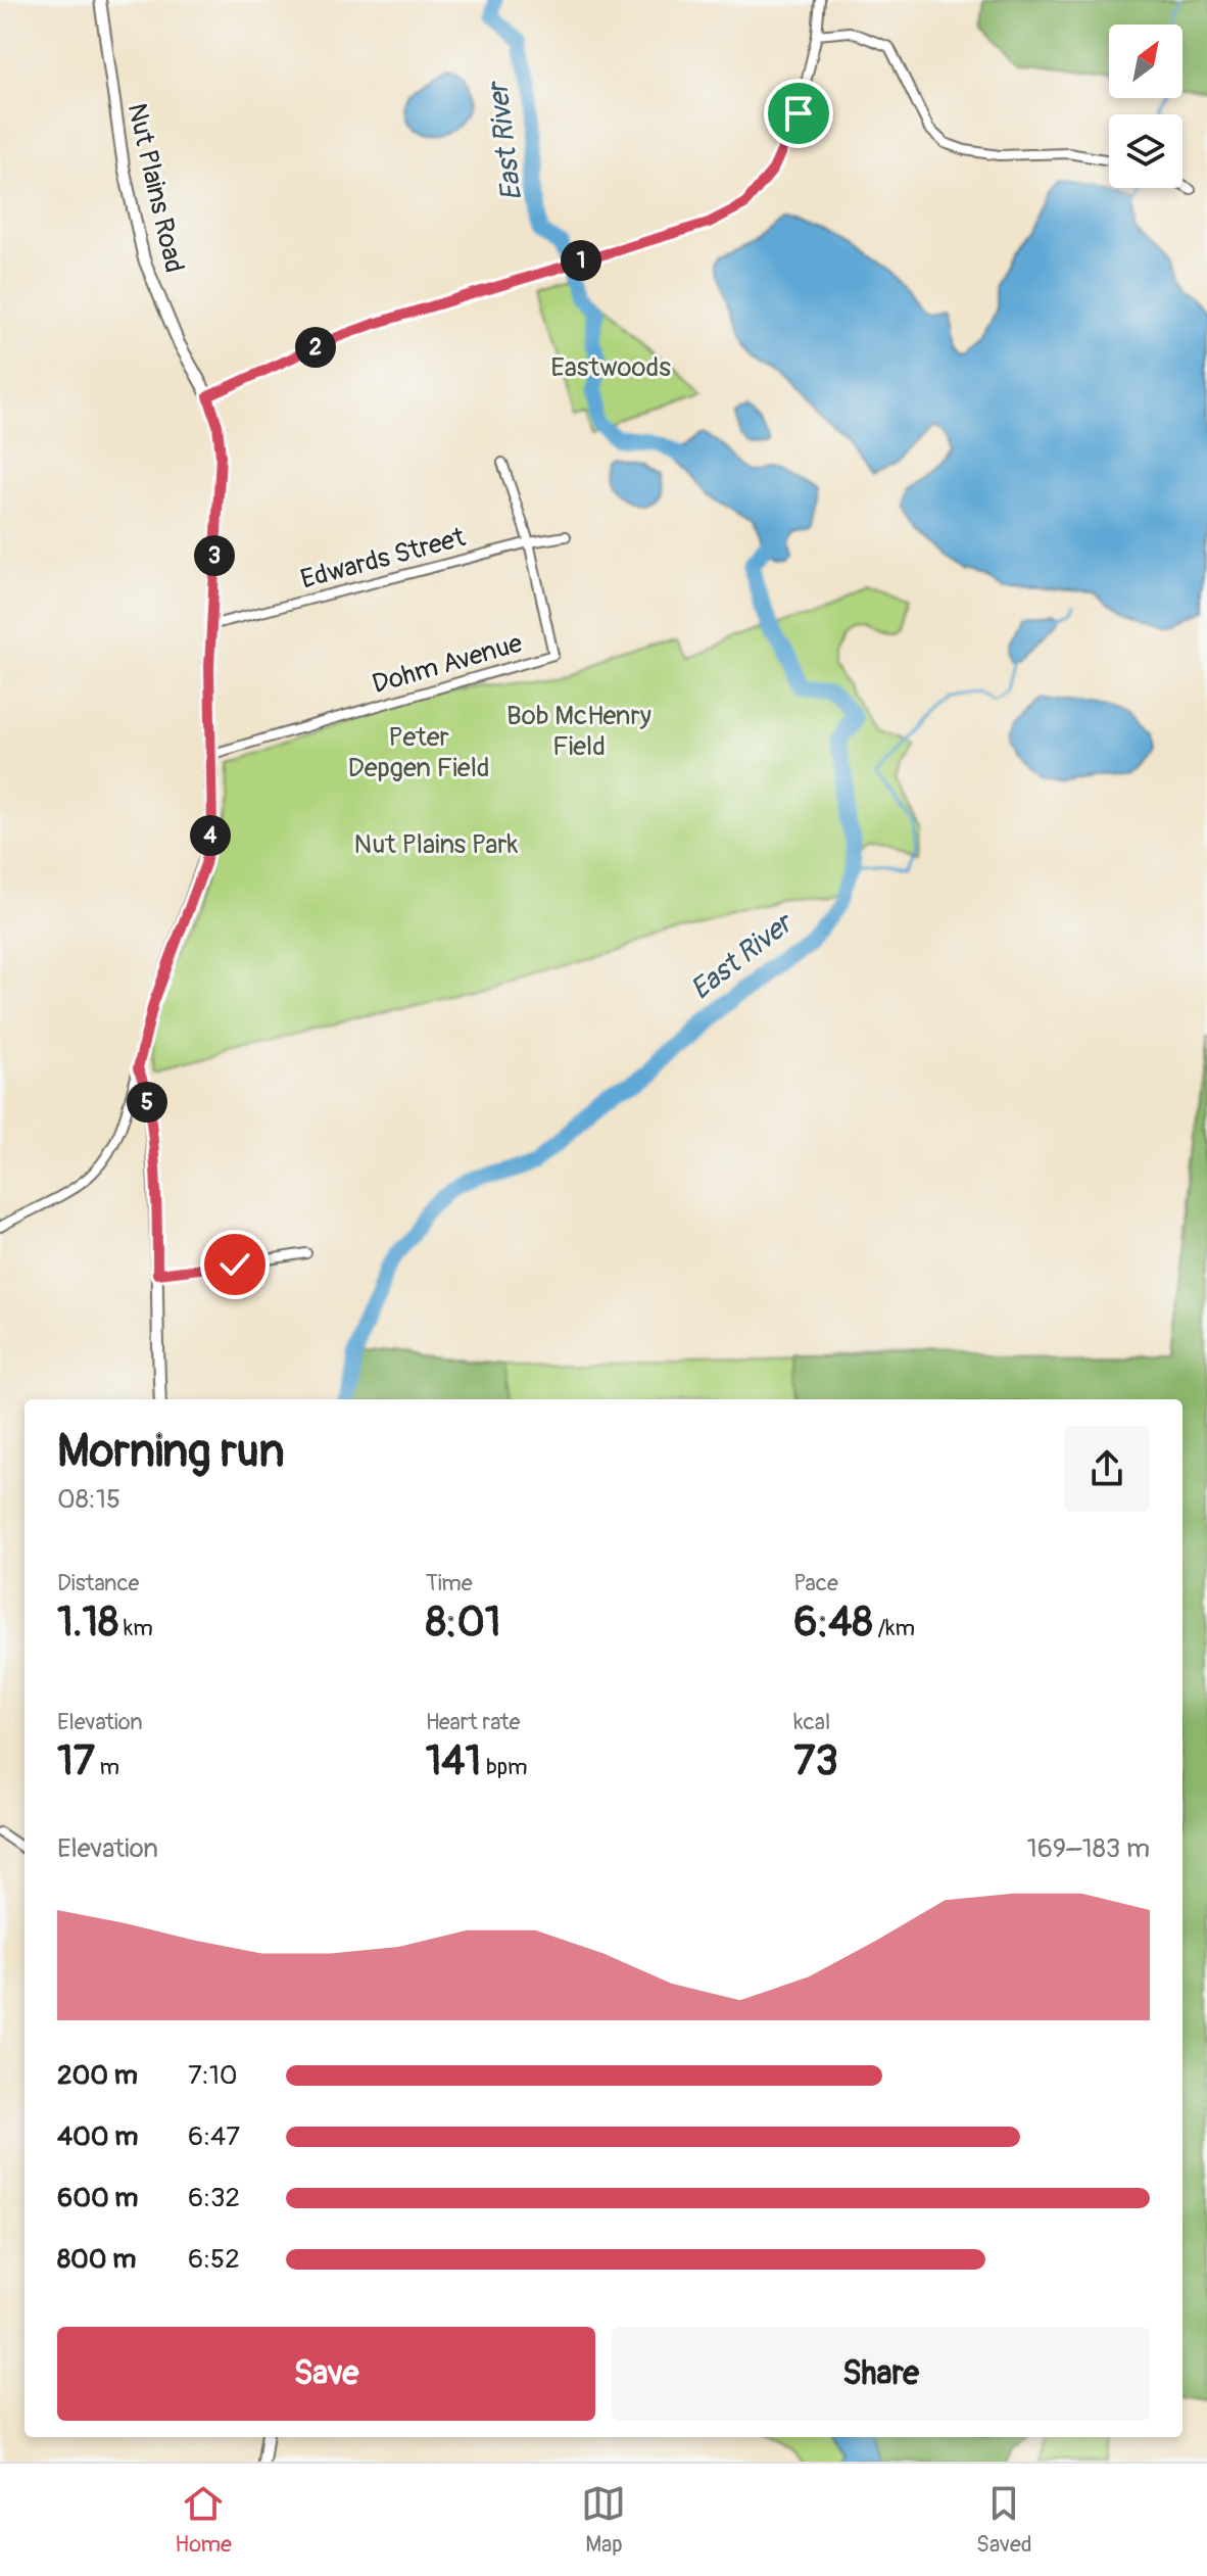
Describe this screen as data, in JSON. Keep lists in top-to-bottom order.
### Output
{
  "streets": {
    "street": ["Nut Plains Road", "Edwards Street", "Dohm Avenue"]
  },
  "crossings": [
    ["Nut Plains Road", "Edwards Street"],
    ["Nut Plains Road", "Dohm Avenue"],
    ["Edwards Street", "Dohm Avenue"]
  ],
  "water": ["East River"],
  "parks": [
    "Eastwoods",
    "Bob McHenry Field",
    "Peter Depgen Field",
    "Nut Plains Park"
  ],
  "north": "top right",
  "page": {
    "pins": [
      "1",
      "2",
      "3",
      "4",
      "5"
    ],
    "heading": ["Morning run", "08:15"],
    "stats": [
      ["Distance", "1.18 km"],
      ["Time", "8:01"],
      ["Pace", "6:48 /km"],
      ["Elevation", "17 m"],
      ["Heart rate", "141 bpm"],
      ["kcal", "73"]
    ],
    "chart": ["Elevation", "169–183 m"],
    "list": [
      {
        "name": "200 m",
        "note": "7:10"
      },
      {
        "name": "400 m",
        "note": "6:47"
      },
      {
        "name": "600 m",
        "note": "6:32"
      },
      {
        "name": "800 m",
        "note": "6:52"
      }
    ],
    "buttons": ["Save", "Share"],
    "tabs": ["Home", "Map", "Saved"]
  }
}
